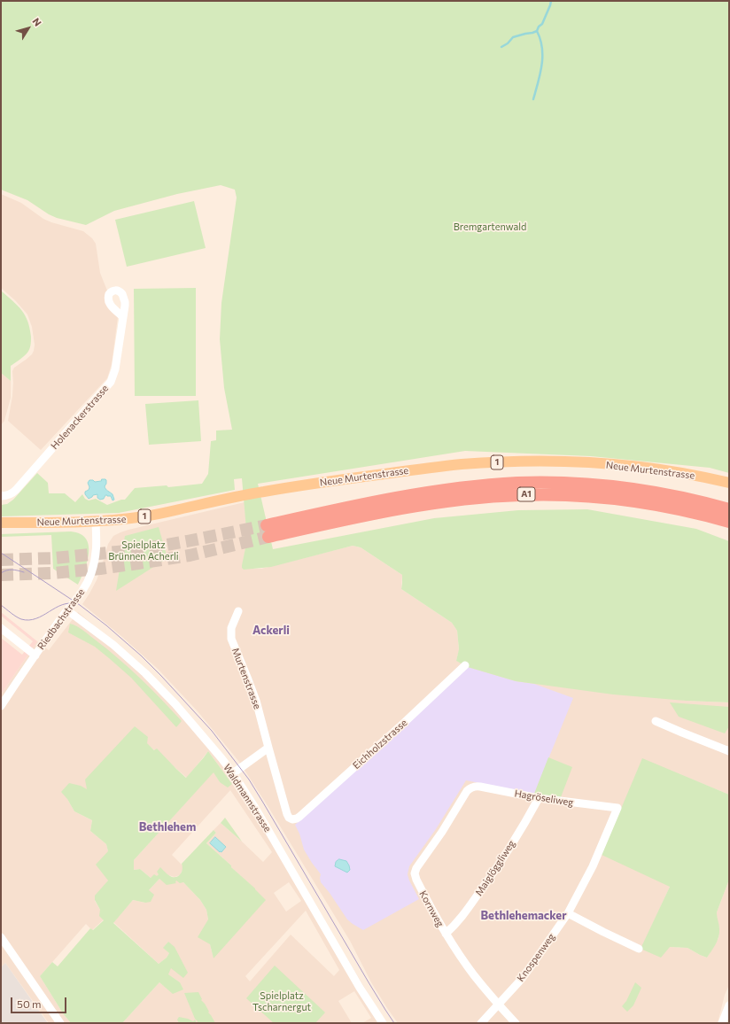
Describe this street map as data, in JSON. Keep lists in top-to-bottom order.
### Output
{
  "streets": {
    "highway": ["A1"],
    "main road": ["1", "Neue Murtenstrasse"],
    "street": [
      "Holenackerstrasse",
      "Riedbachstrasse",
      "Murtenstrasse",
      "Eichholzstrasse",
      "Waldmannstrasse",
      "Hagröseliweg",
      "Maiglöggliweg",
      "Kornweg",
      "Knospenweg"
    ]
  },
  "crossings": [
    ["Neue Murtenstrasse", "Riedbachstrasse"],
    ["Riedbachstrasse", "Waldmannstrasse"],
    ["Murtenstrasse", "Eichholzstrasse"],
    ["Hagröseliweg", "Maiglöggliweg"],
    ["Hagröseliweg", "Kornweg"],
    ["Hagröseliweg", "Knospenweg"],
    ["Maiglöggliweg", "Kornweg"],
    ["Kornweg", "Knospenweg"]
  ],
  "districts": ["Ackerli", "Bethlehem", "Bethlehemacker"],
  "parks": ["Bremgartenwald", "Spielplatz Brünnen Acherli", "Spielplatz Tscharnergut"],
  "scale_bar": "50 m",
  "north": "top right"
}
